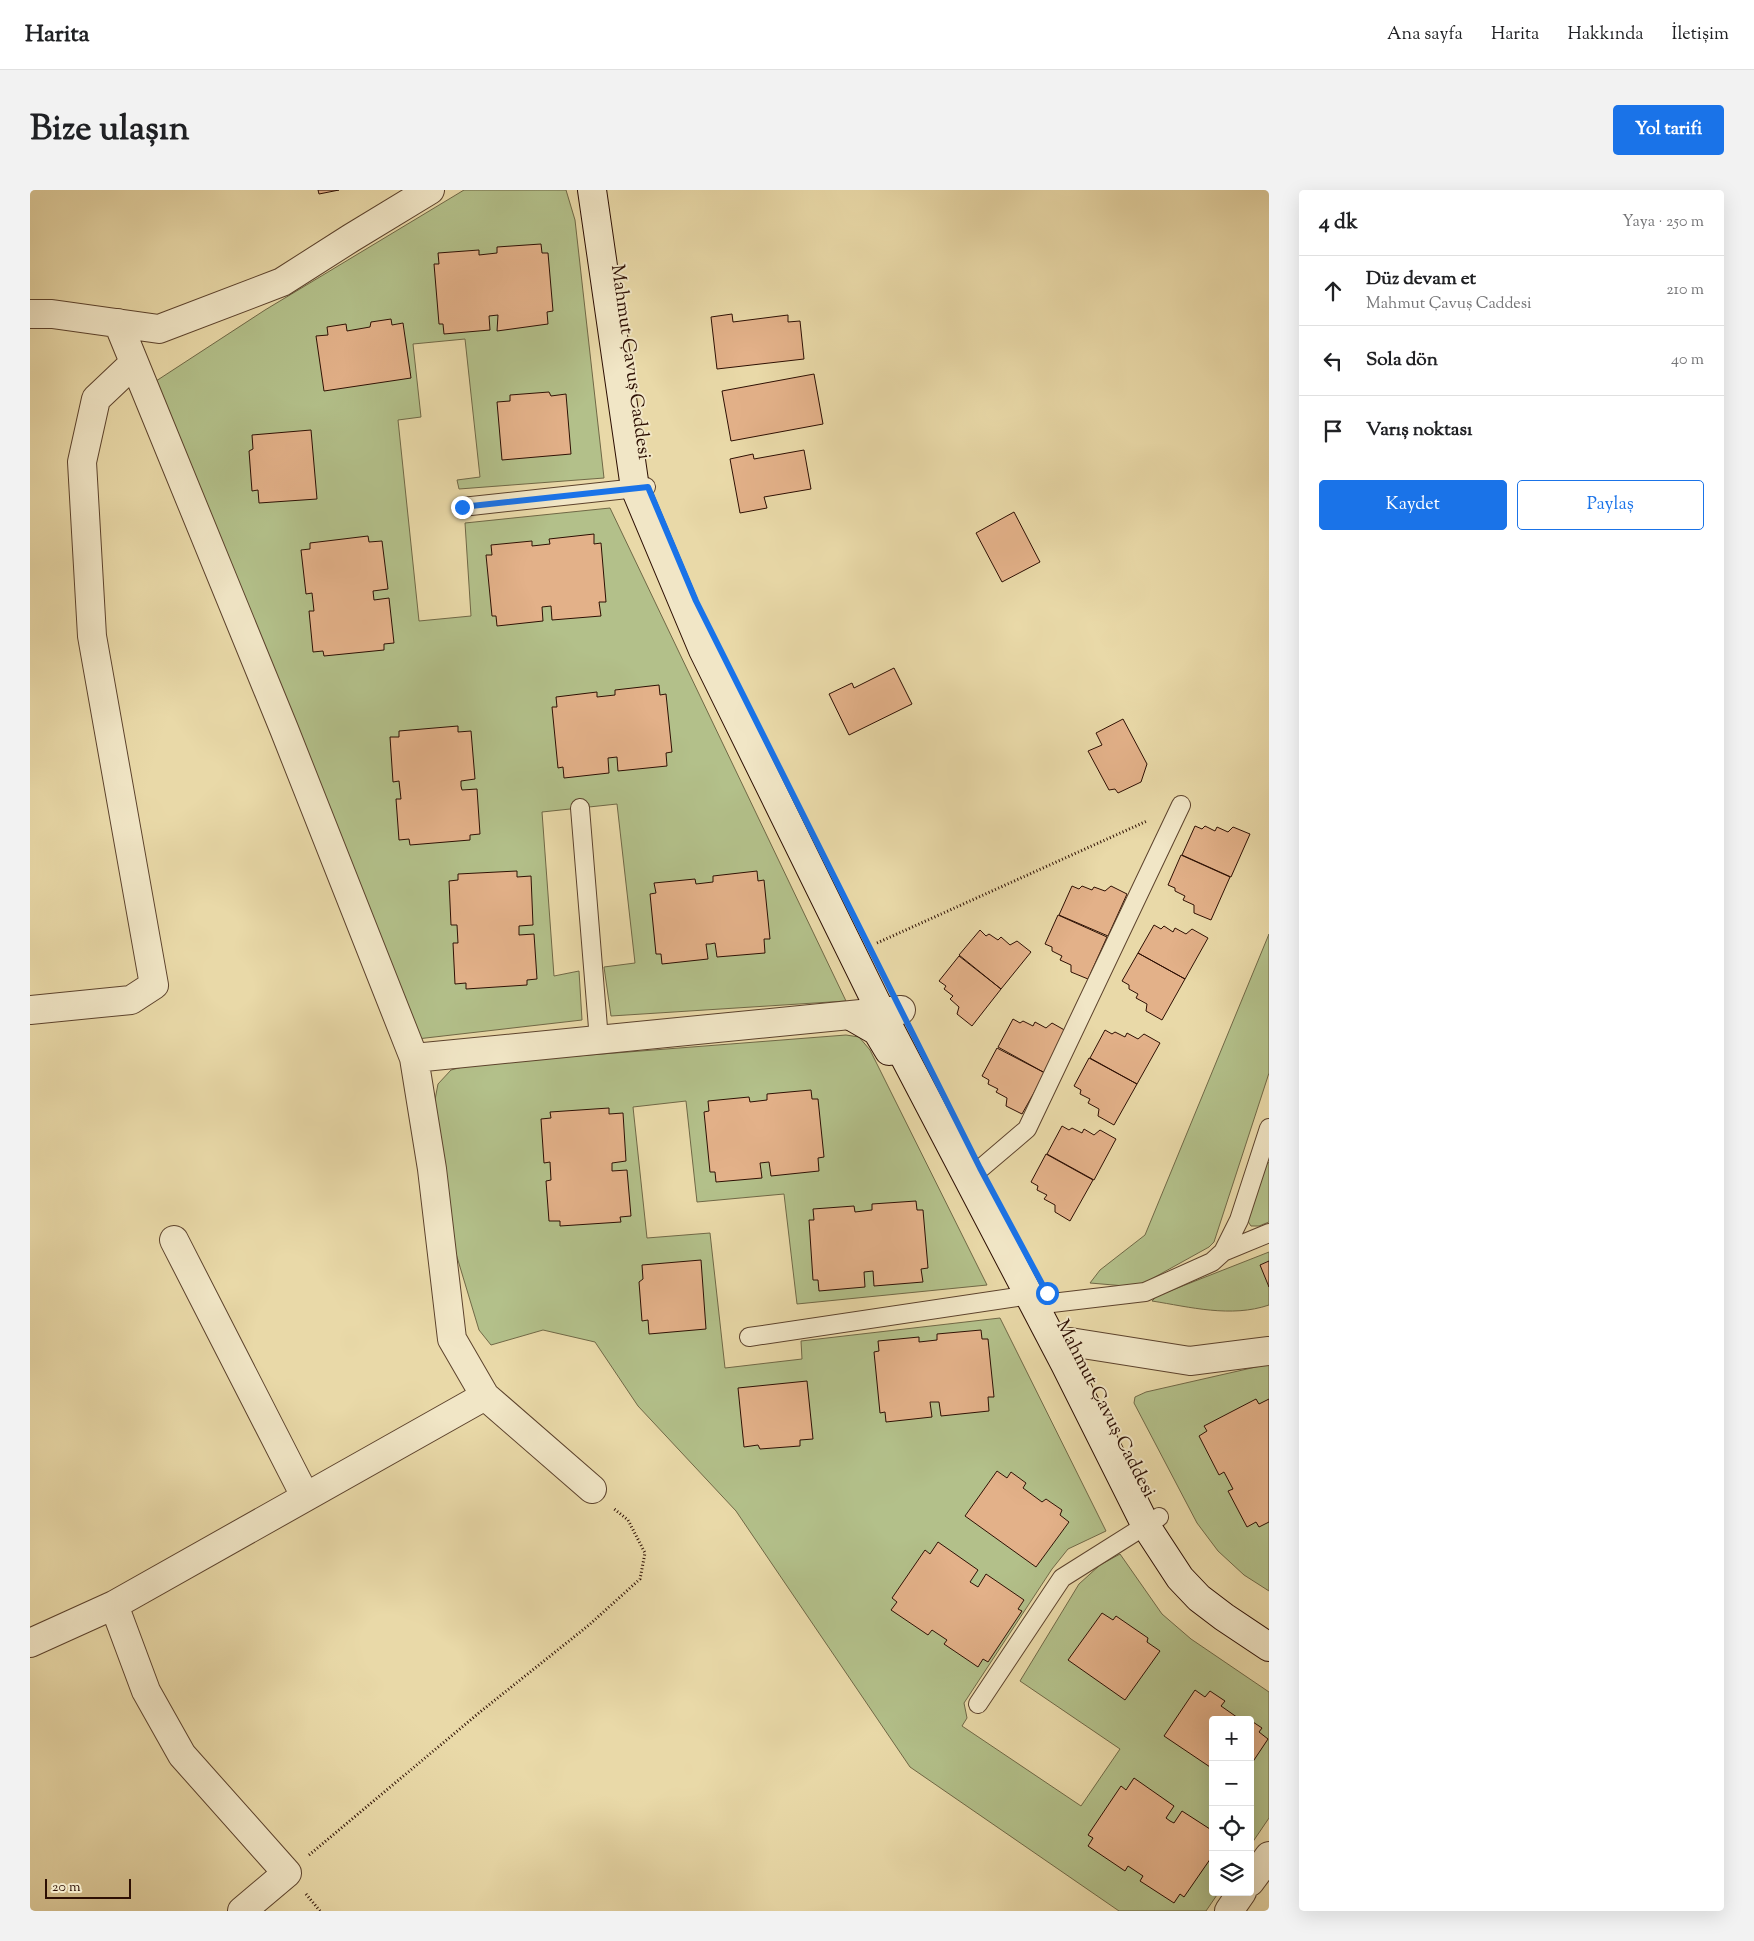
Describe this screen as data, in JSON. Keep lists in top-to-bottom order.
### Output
{
  "streets": {
    "street": ["Mahmut Çavuş Caddesi"]
  },
  "scale_bar": "20 m",
  "page": {
    "header": "Harita",
    "nav": [
      "Ana sayfa",
      "Harita",
      "Hakkında",
      "İletişim"
    ],
    "title": "Bize ulaşın",
    "buttons": [
      "Yol tarifi",
      ["Kaydet", "Paylaş"]
    ],
    "heading": ["4 dk", "Yaya · 250 m"],
    "list": [
      ["Düz devam et", "Mahmut Çavuş Caddesi", "210 m"],
      ["Sola dön", "40 m"],
      "Varış noktası"
    ],
    "map_buttons": ["+", "−"],
    "scale": "20 m"
  }
}
